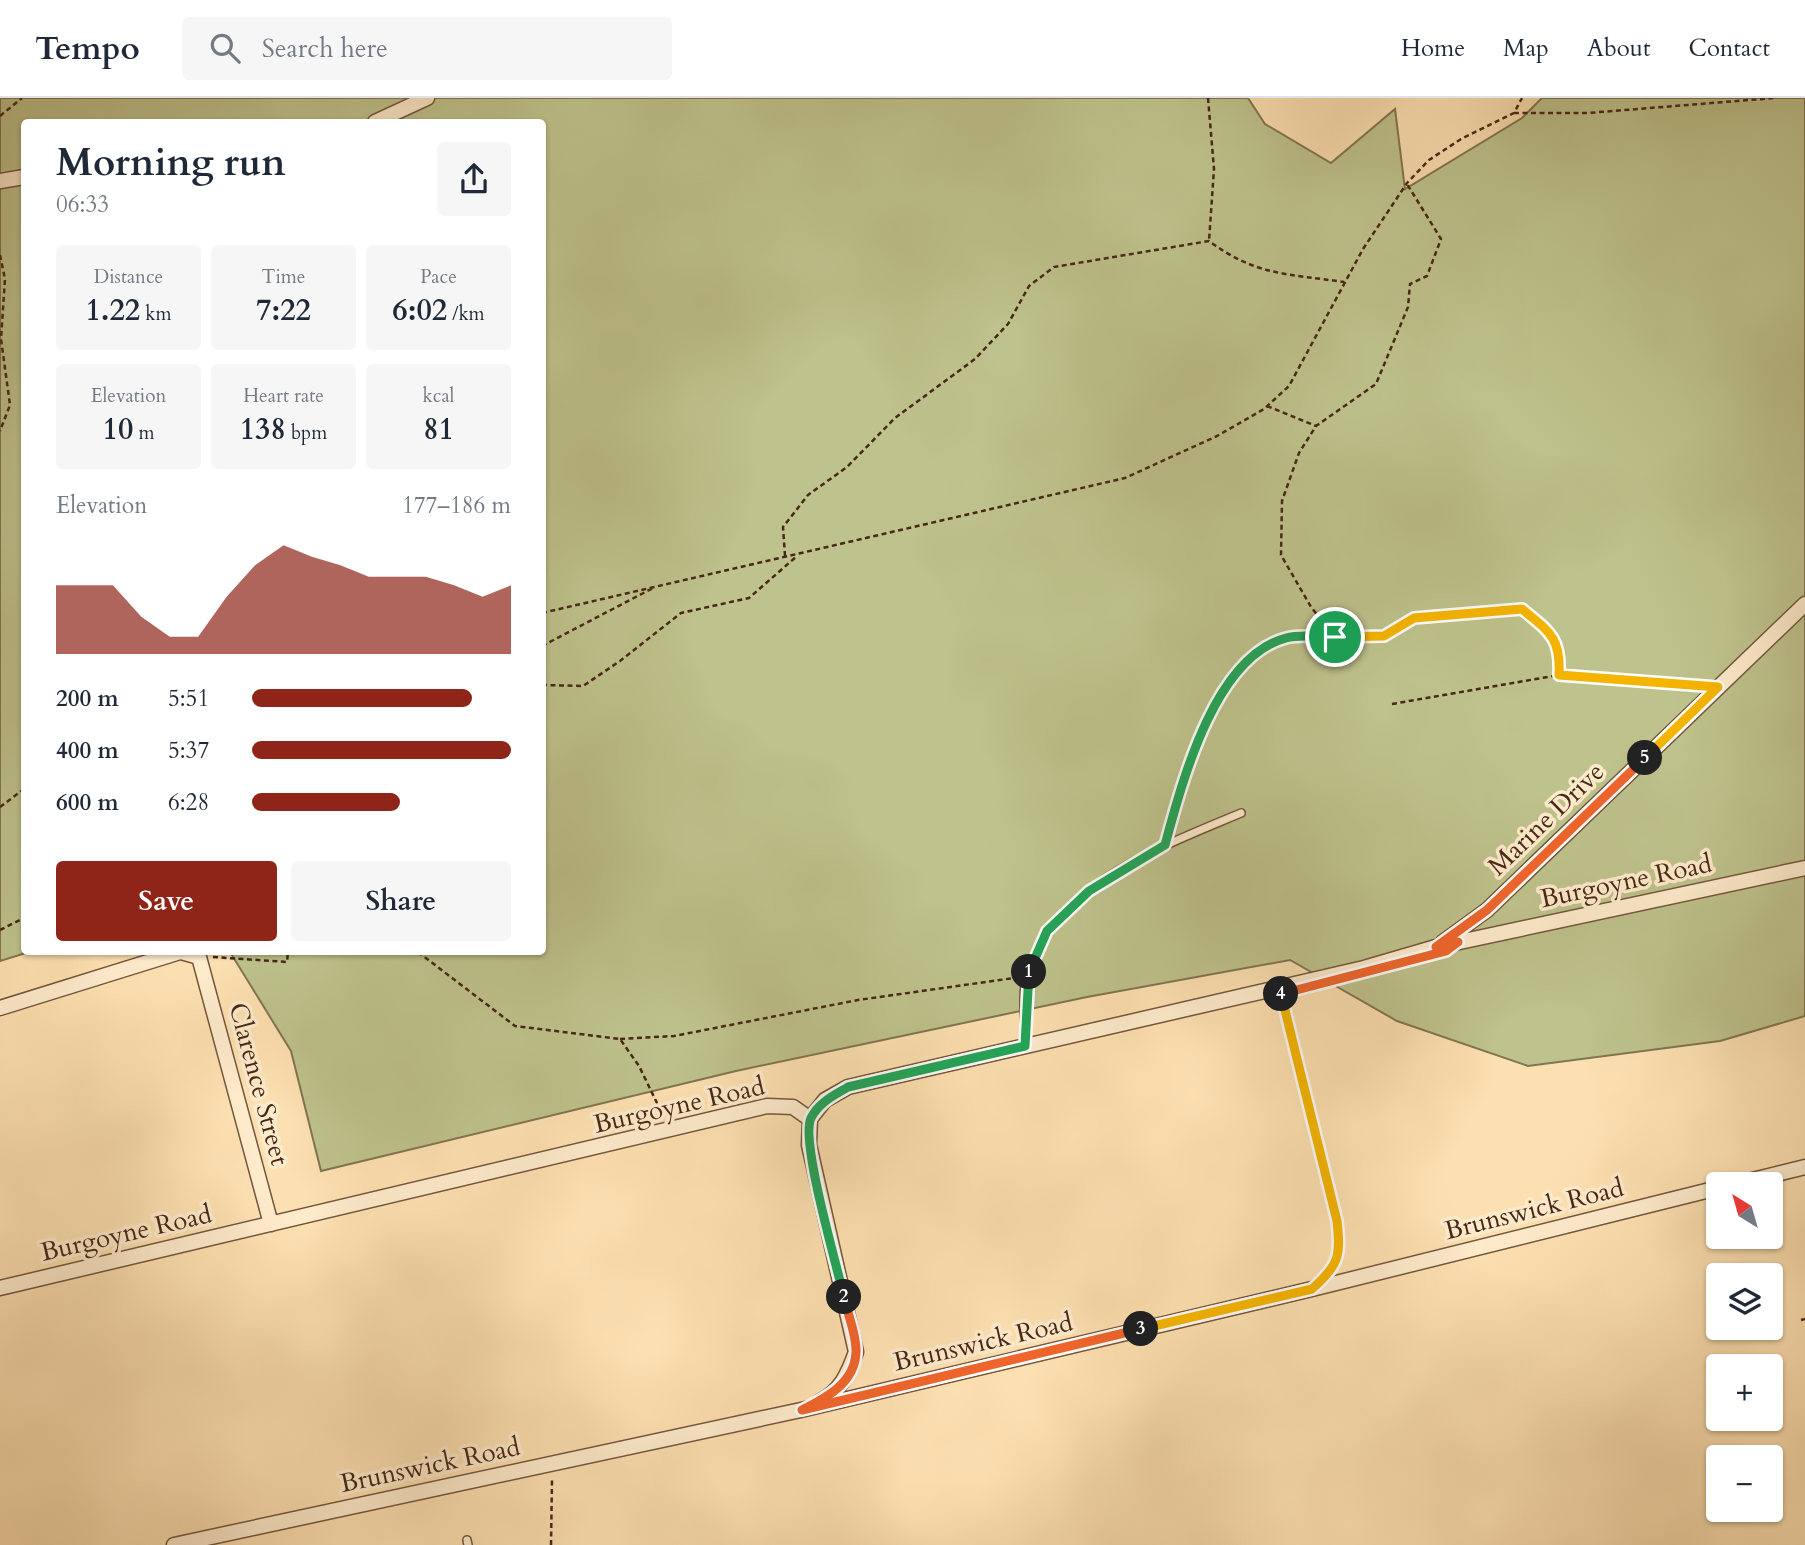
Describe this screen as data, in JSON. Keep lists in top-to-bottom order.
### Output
{
  "streets": {
    "street": [
      "Marine Drive",
      "Burgoyne Road",
      "Clarence Street",
      "Brunswick Road"
    ]
  },
  "crossings": [
    ["Marine Drive", "Burgoyne Road"],
    ["Burgoyne Road", "Clarence Street"]
  ],
  "north": "top left",
  "page": {
    "header": "Tempo",
    "search": "Search here",
    "nav": [
      "Home",
      "Map",
      "About",
      "Contact"
    ],
    "heading": ["Morning run", "06:33"],
    "stats": [
      ["Distance", "1.22 km"],
      ["Time", "7:22"],
      ["Pace", "6:02 /km"],
      ["Elevation", "10 m"],
      ["Heart rate", "138 bpm"],
      ["kcal", "81"]
    ],
    "chart": ["Elevation", "177–186 m"],
    "list": [
      {
        "name": "200 m",
        "note": "5:51"
      },
      {
        "name": "400 m",
        "note": "5:37"
      },
      {
        "name": "600 m",
        "note": "6:28"
      }
    ],
    "pins": [
      "5",
      "1",
      "4",
      "2",
      "3"
    ],
    "buttons": ["Save", "Share"],
    "map_buttons": ["+", "−"]
  }
}
